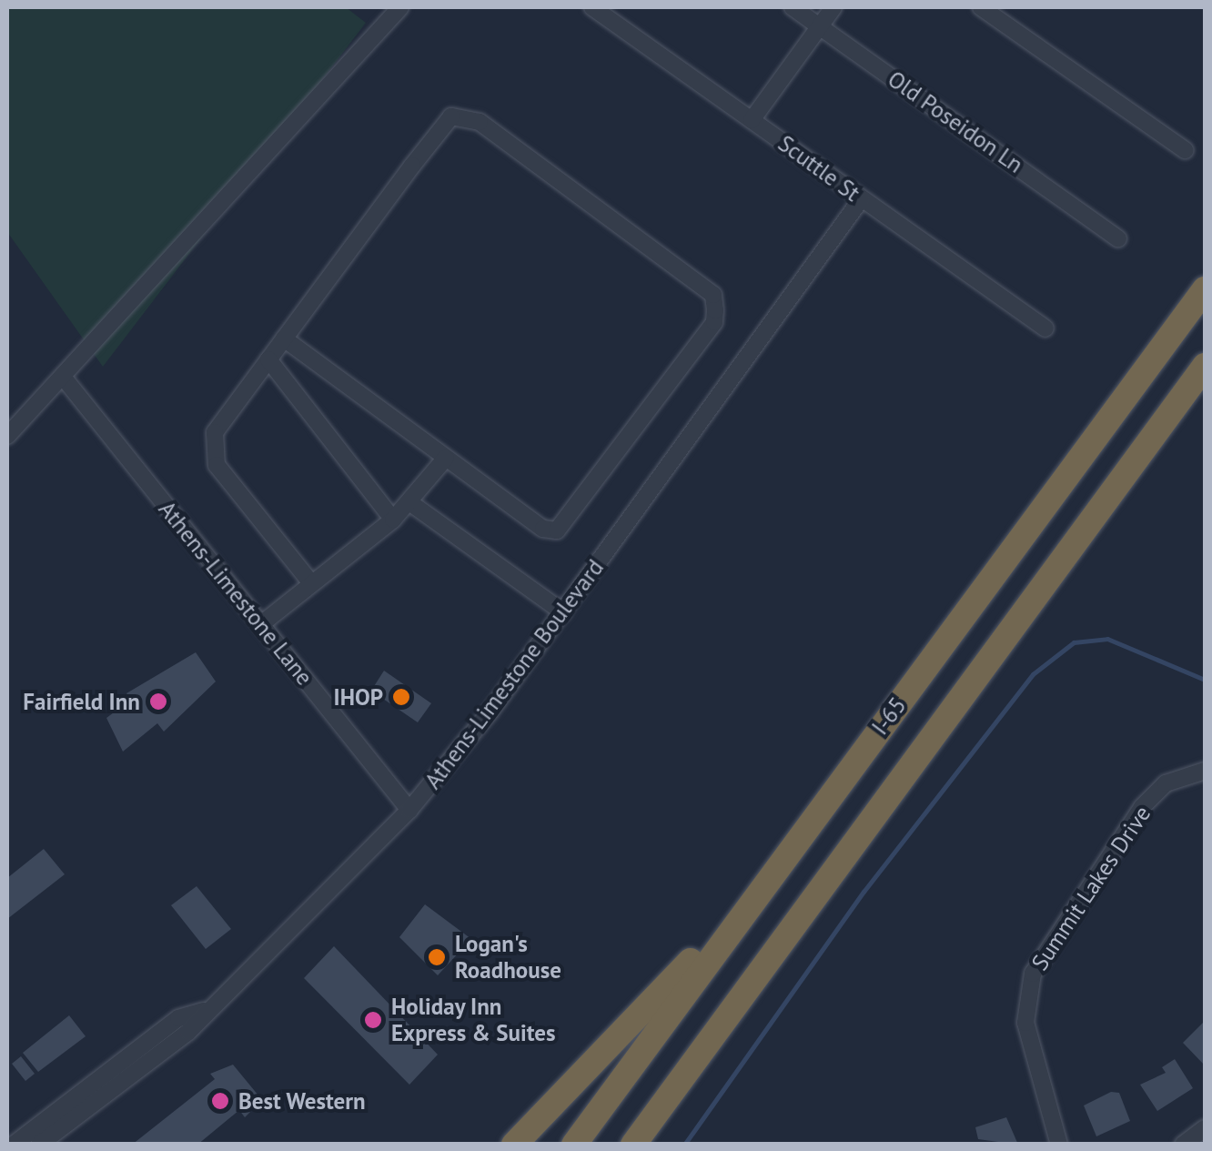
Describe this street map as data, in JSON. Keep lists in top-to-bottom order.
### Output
{
  "streets": {
    "highway": ["I-65"],
    "street": [
      "Old Poseidon Ln",
      "Scuttle St",
      "Athens-Limestone Lane",
      "Athens-Limestone Boulevard",
      "Summit Lakes Drive"
    ]
  },
  "crossings": [
    ["Scuttle St", "Athens-Limestone Boulevard"],
    ["Athens-Limestone Lane", "Athens-Limestone Boulevard"]
  ],
  "places": [
    "IHOP",
    "Fairfield Inn",
    "Logan's Roadhouse",
    "Holiday Inn Express & Suites",
    "Best Western"
  ]
}
